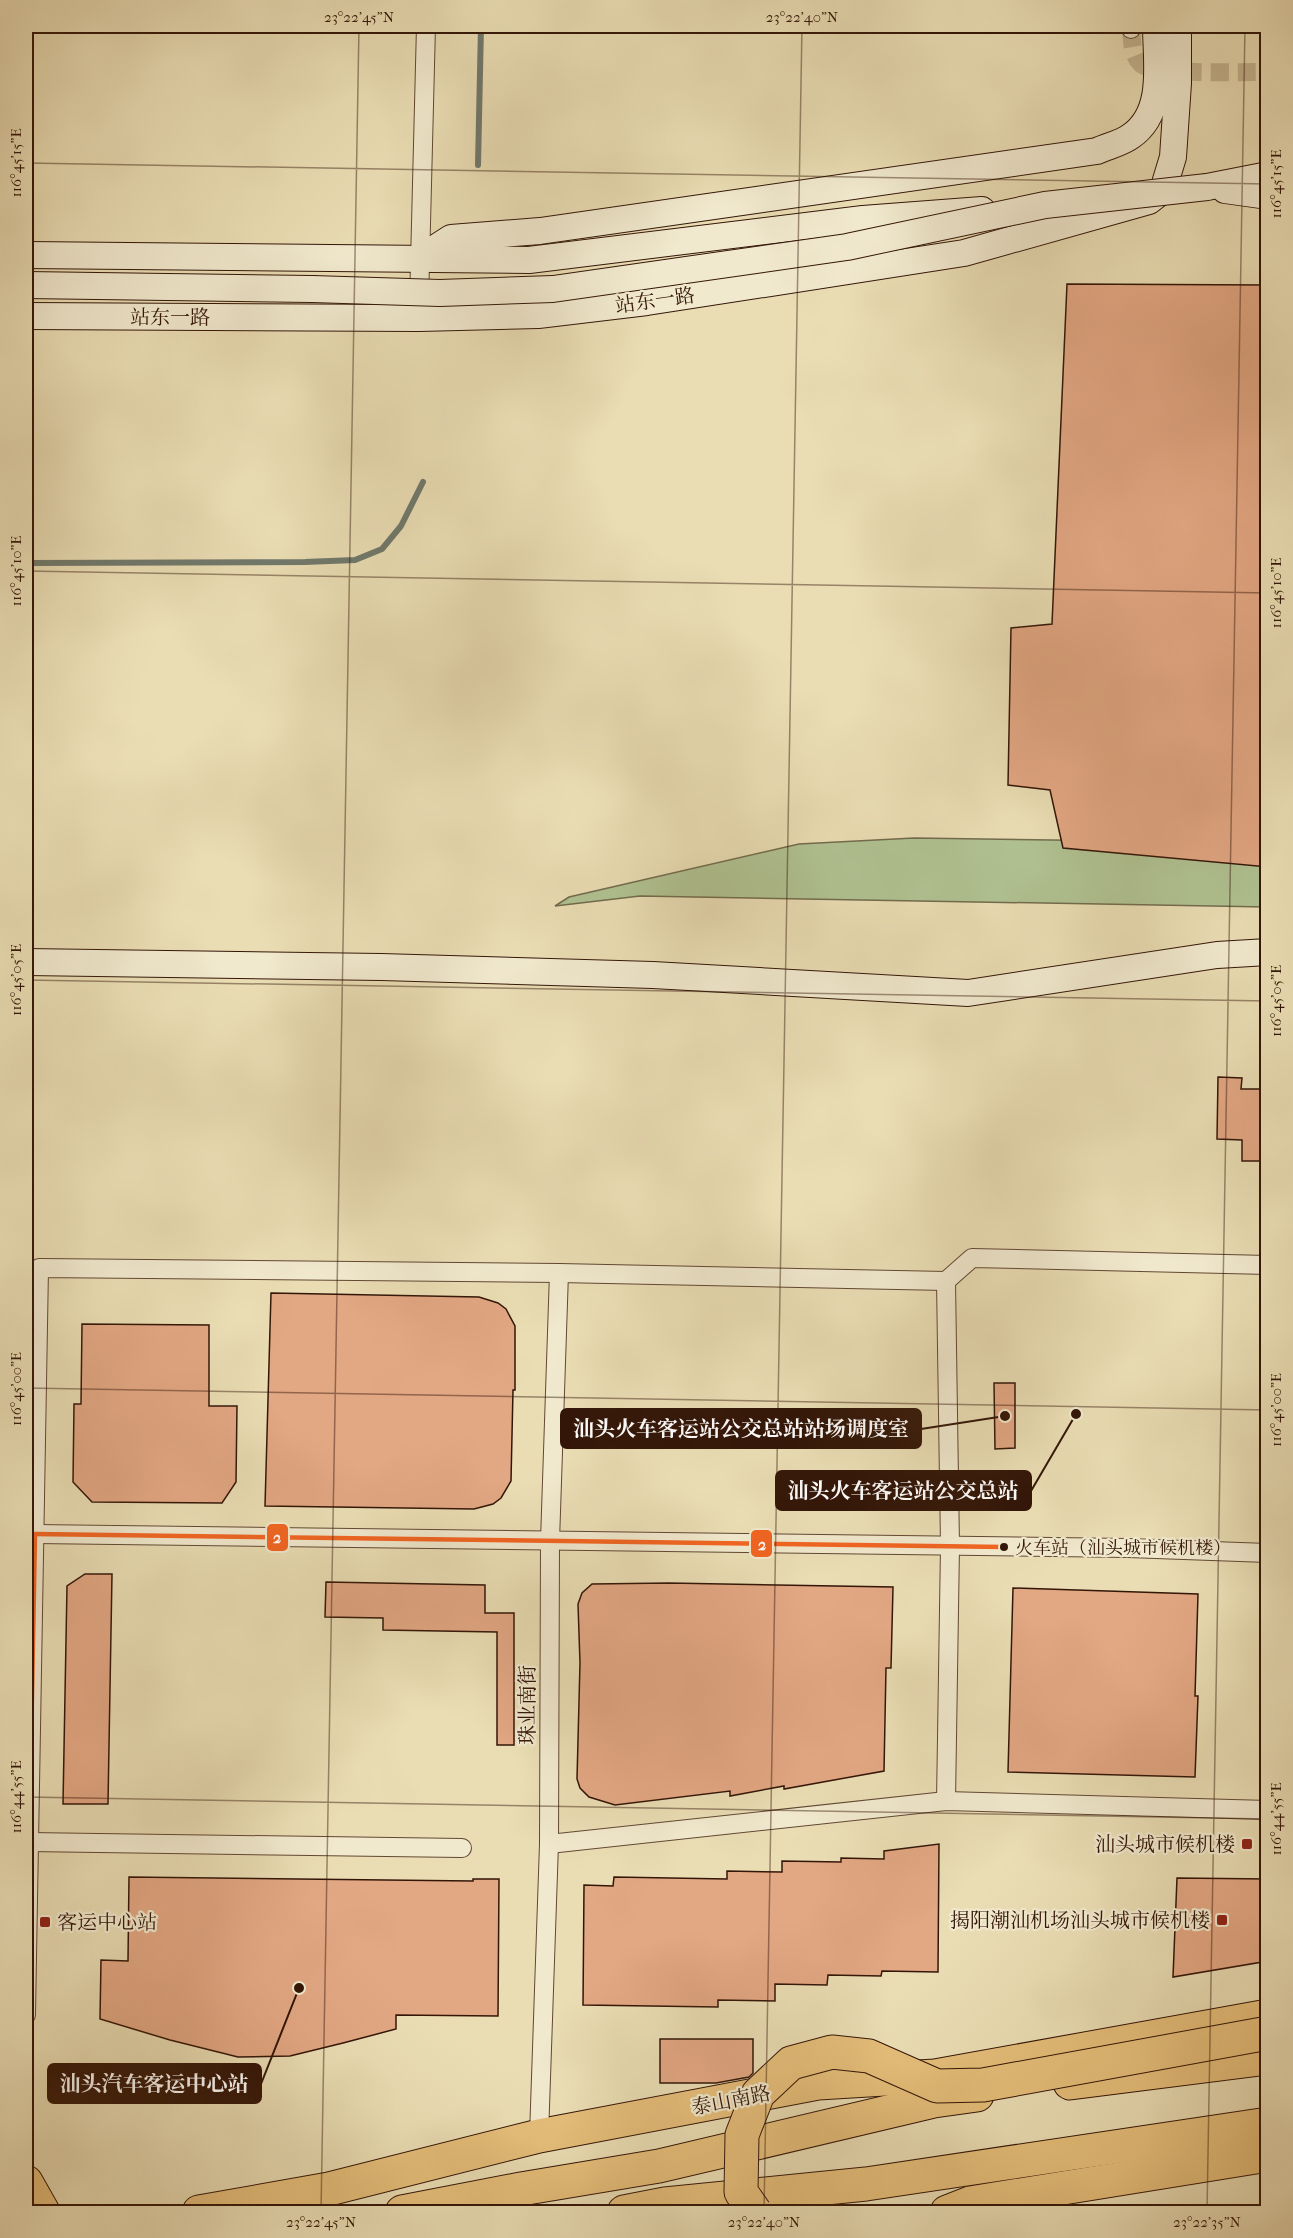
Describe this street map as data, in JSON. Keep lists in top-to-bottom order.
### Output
{
  "streets": {
    "highway": ["泰山南路"],
    "street": ["站东一路", "珠业南街"]
  },
  "crossings": [
    ["珠业南街", "泰山南路"]
  ],
  "places": {
    "other": [
      "汕头火车客运站公交总站",
      "汕头火车客运站公交总站站场调度室",
      "火车站（汕头城市候机楼）",
      "汕头汽车客运中心站"
    ],
    "transit": ["汕头城市候机楼", "揭阳潮汕机场汕头城市候机楼", "客运中心站"]
  },
  "lines": ["transit line 2"],
  "coordinates": [
    "23°22'45\"N",
    "23°22'40\"N",
    "116°45'15\"E",
    "116°45'10\"E",
    "116°45'05\"E",
    "116°45'00\"E",
    "116°44'55\"E",
    "23°22'35\"N"
  ]
}
